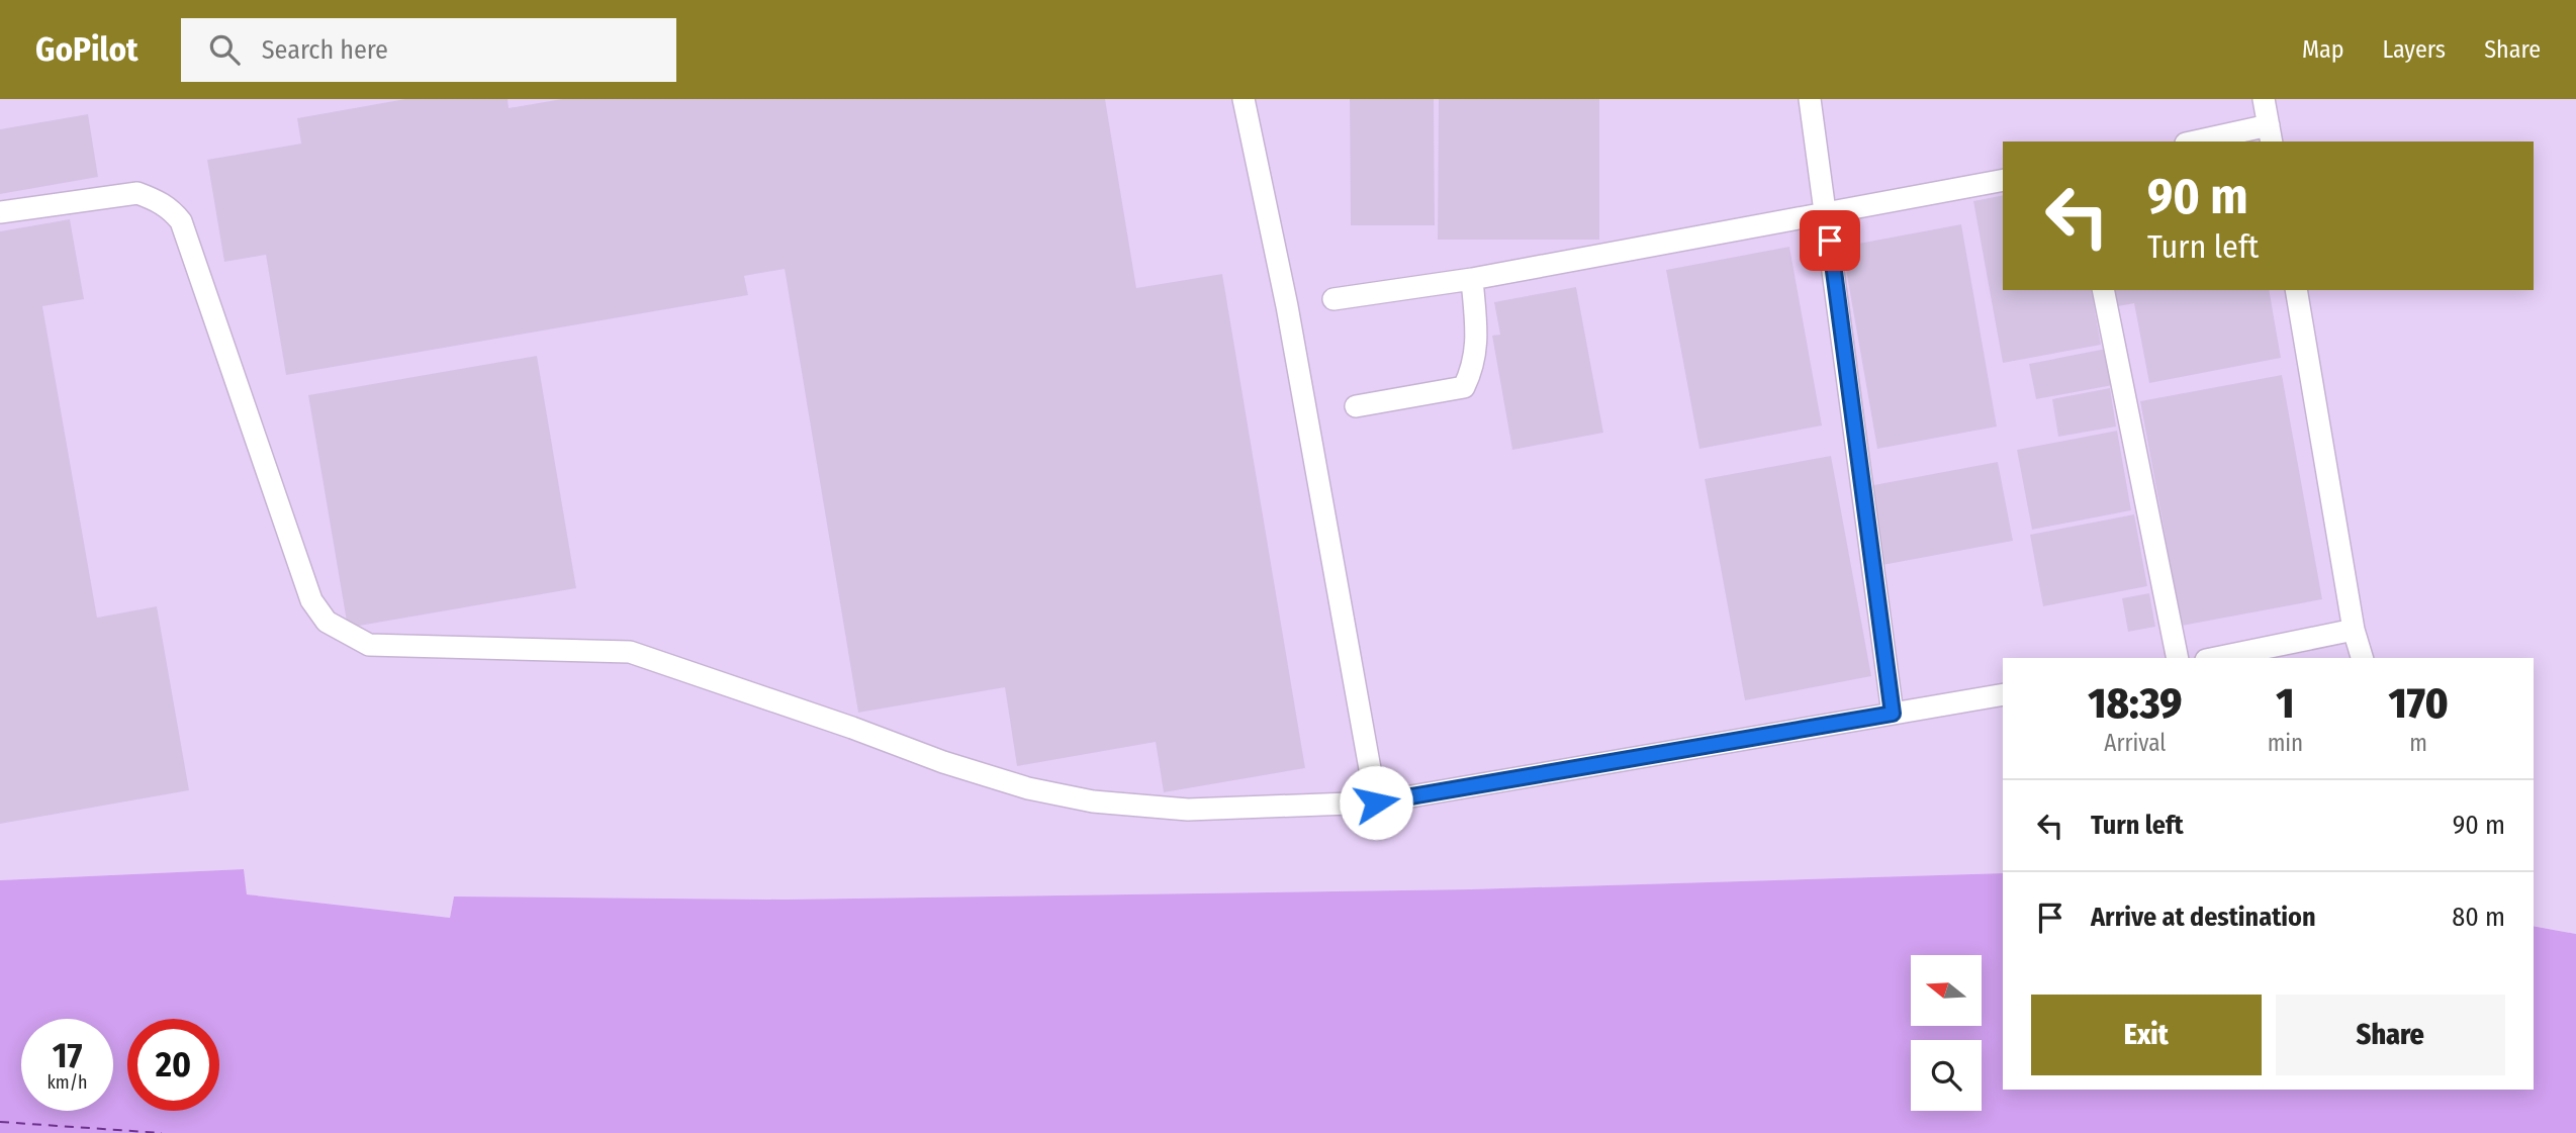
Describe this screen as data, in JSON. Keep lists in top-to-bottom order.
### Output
{
  "north": "left",
  "page": {
    "header": "GoPilot",
    "search": "Search here",
    "nav": ["Map", "Layers", "Share"],
    "turn": ["90 m", "Turn left"],
    "eta": [
      "18:39",
      "Arrival",
      "1",
      "min",
      "170",
      "m"
    ],
    "list": [
      {
        "name": "Turn left",
        "value": "90 m"
      },
      {
        "name": "Arrive at destination",
        "value": "80 m"
      }
    ],
    "buttons": ["Exit", "Share"],
    "speed": "17 km/h",
    "limit": "20"
  }
}
